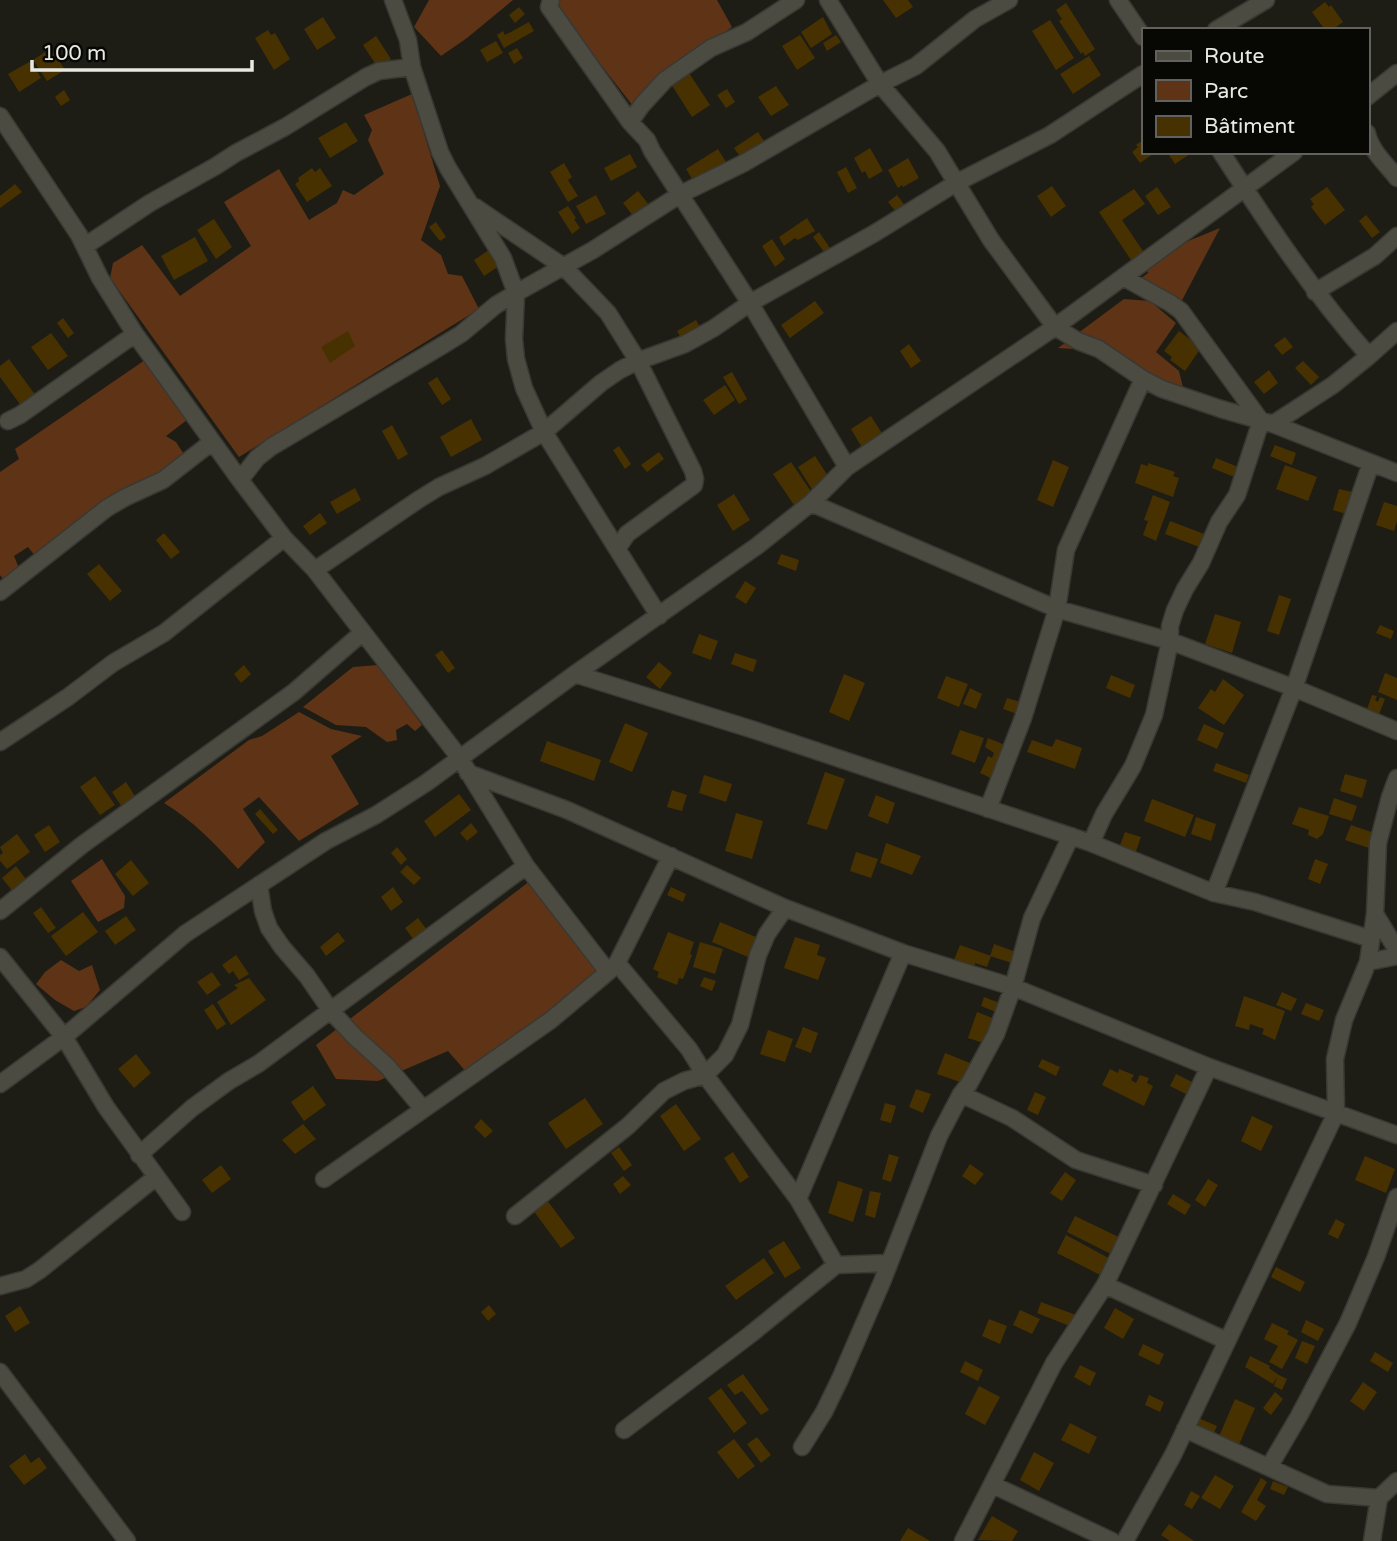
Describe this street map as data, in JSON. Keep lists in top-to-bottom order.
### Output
{
  "legend": ["Route", "Parc", "Bâtiment"],
  "scale_bar": "100 m"
}
